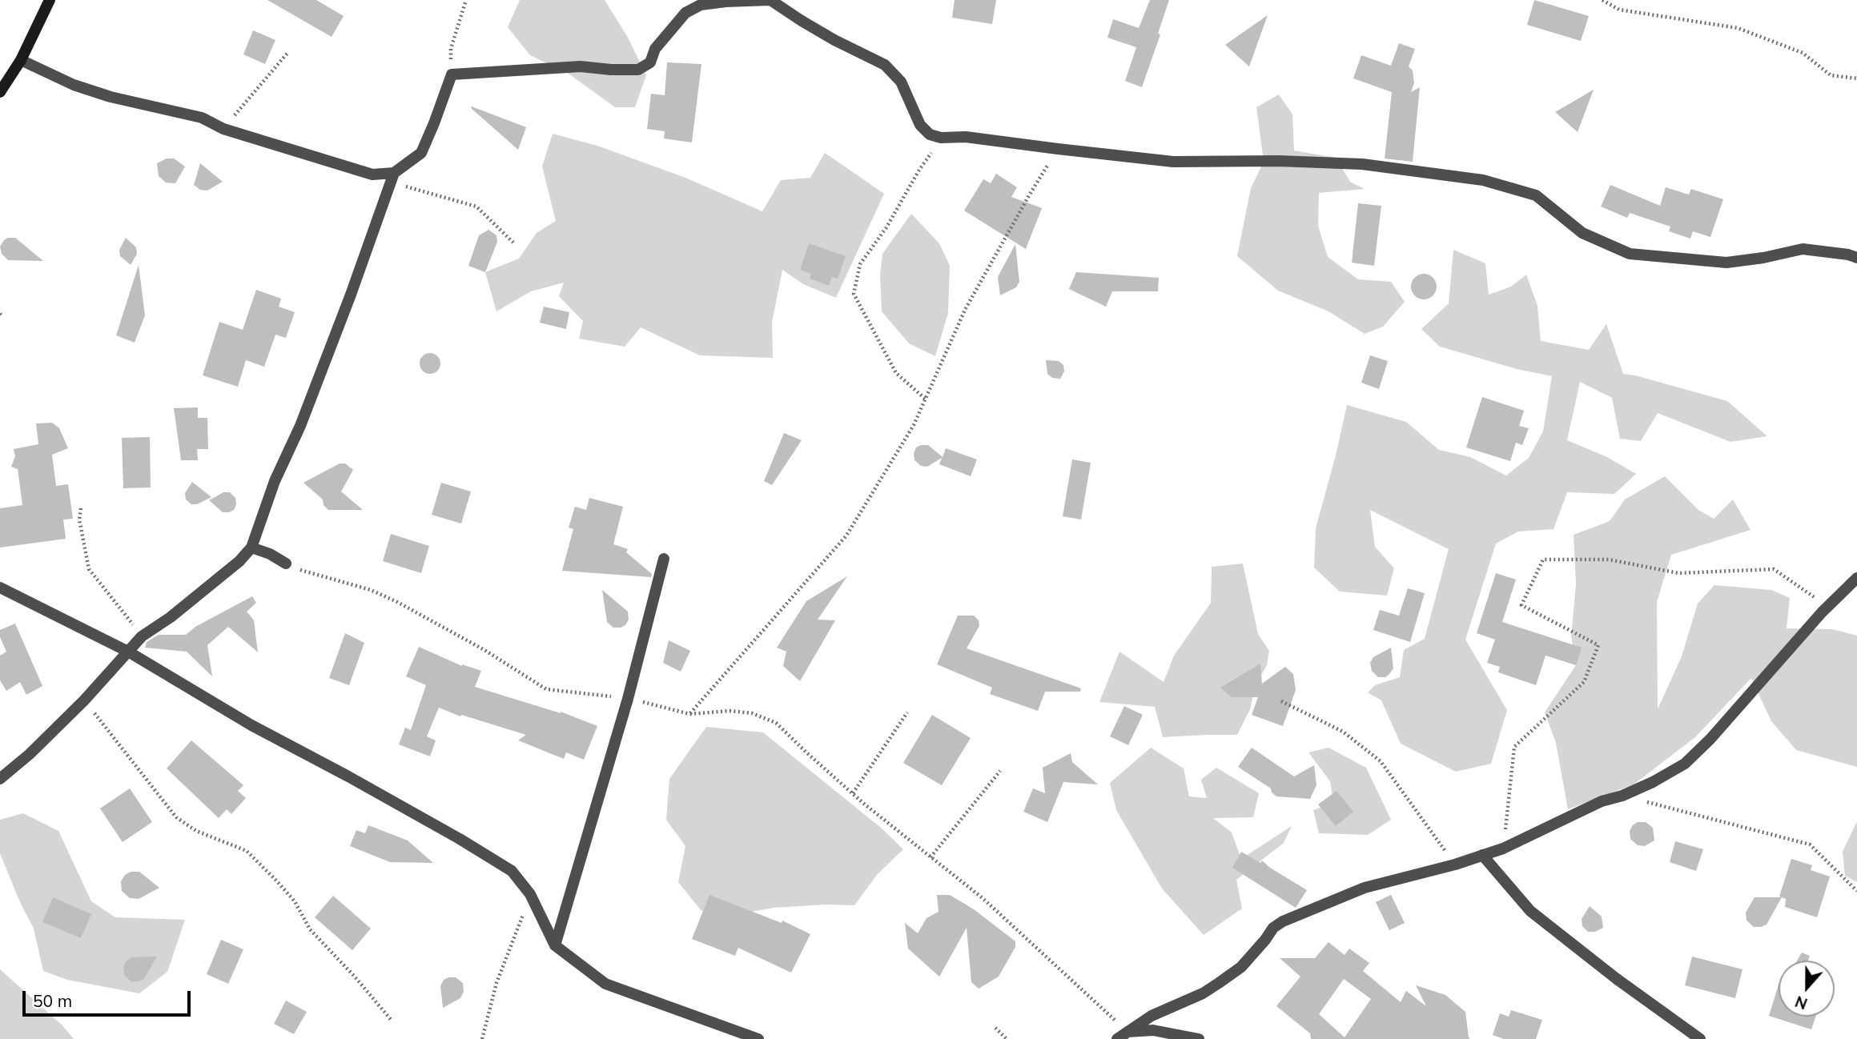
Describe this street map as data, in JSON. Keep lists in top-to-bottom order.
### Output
{
  "scale_bar": "50 m",
  "north": "bottom"
}
